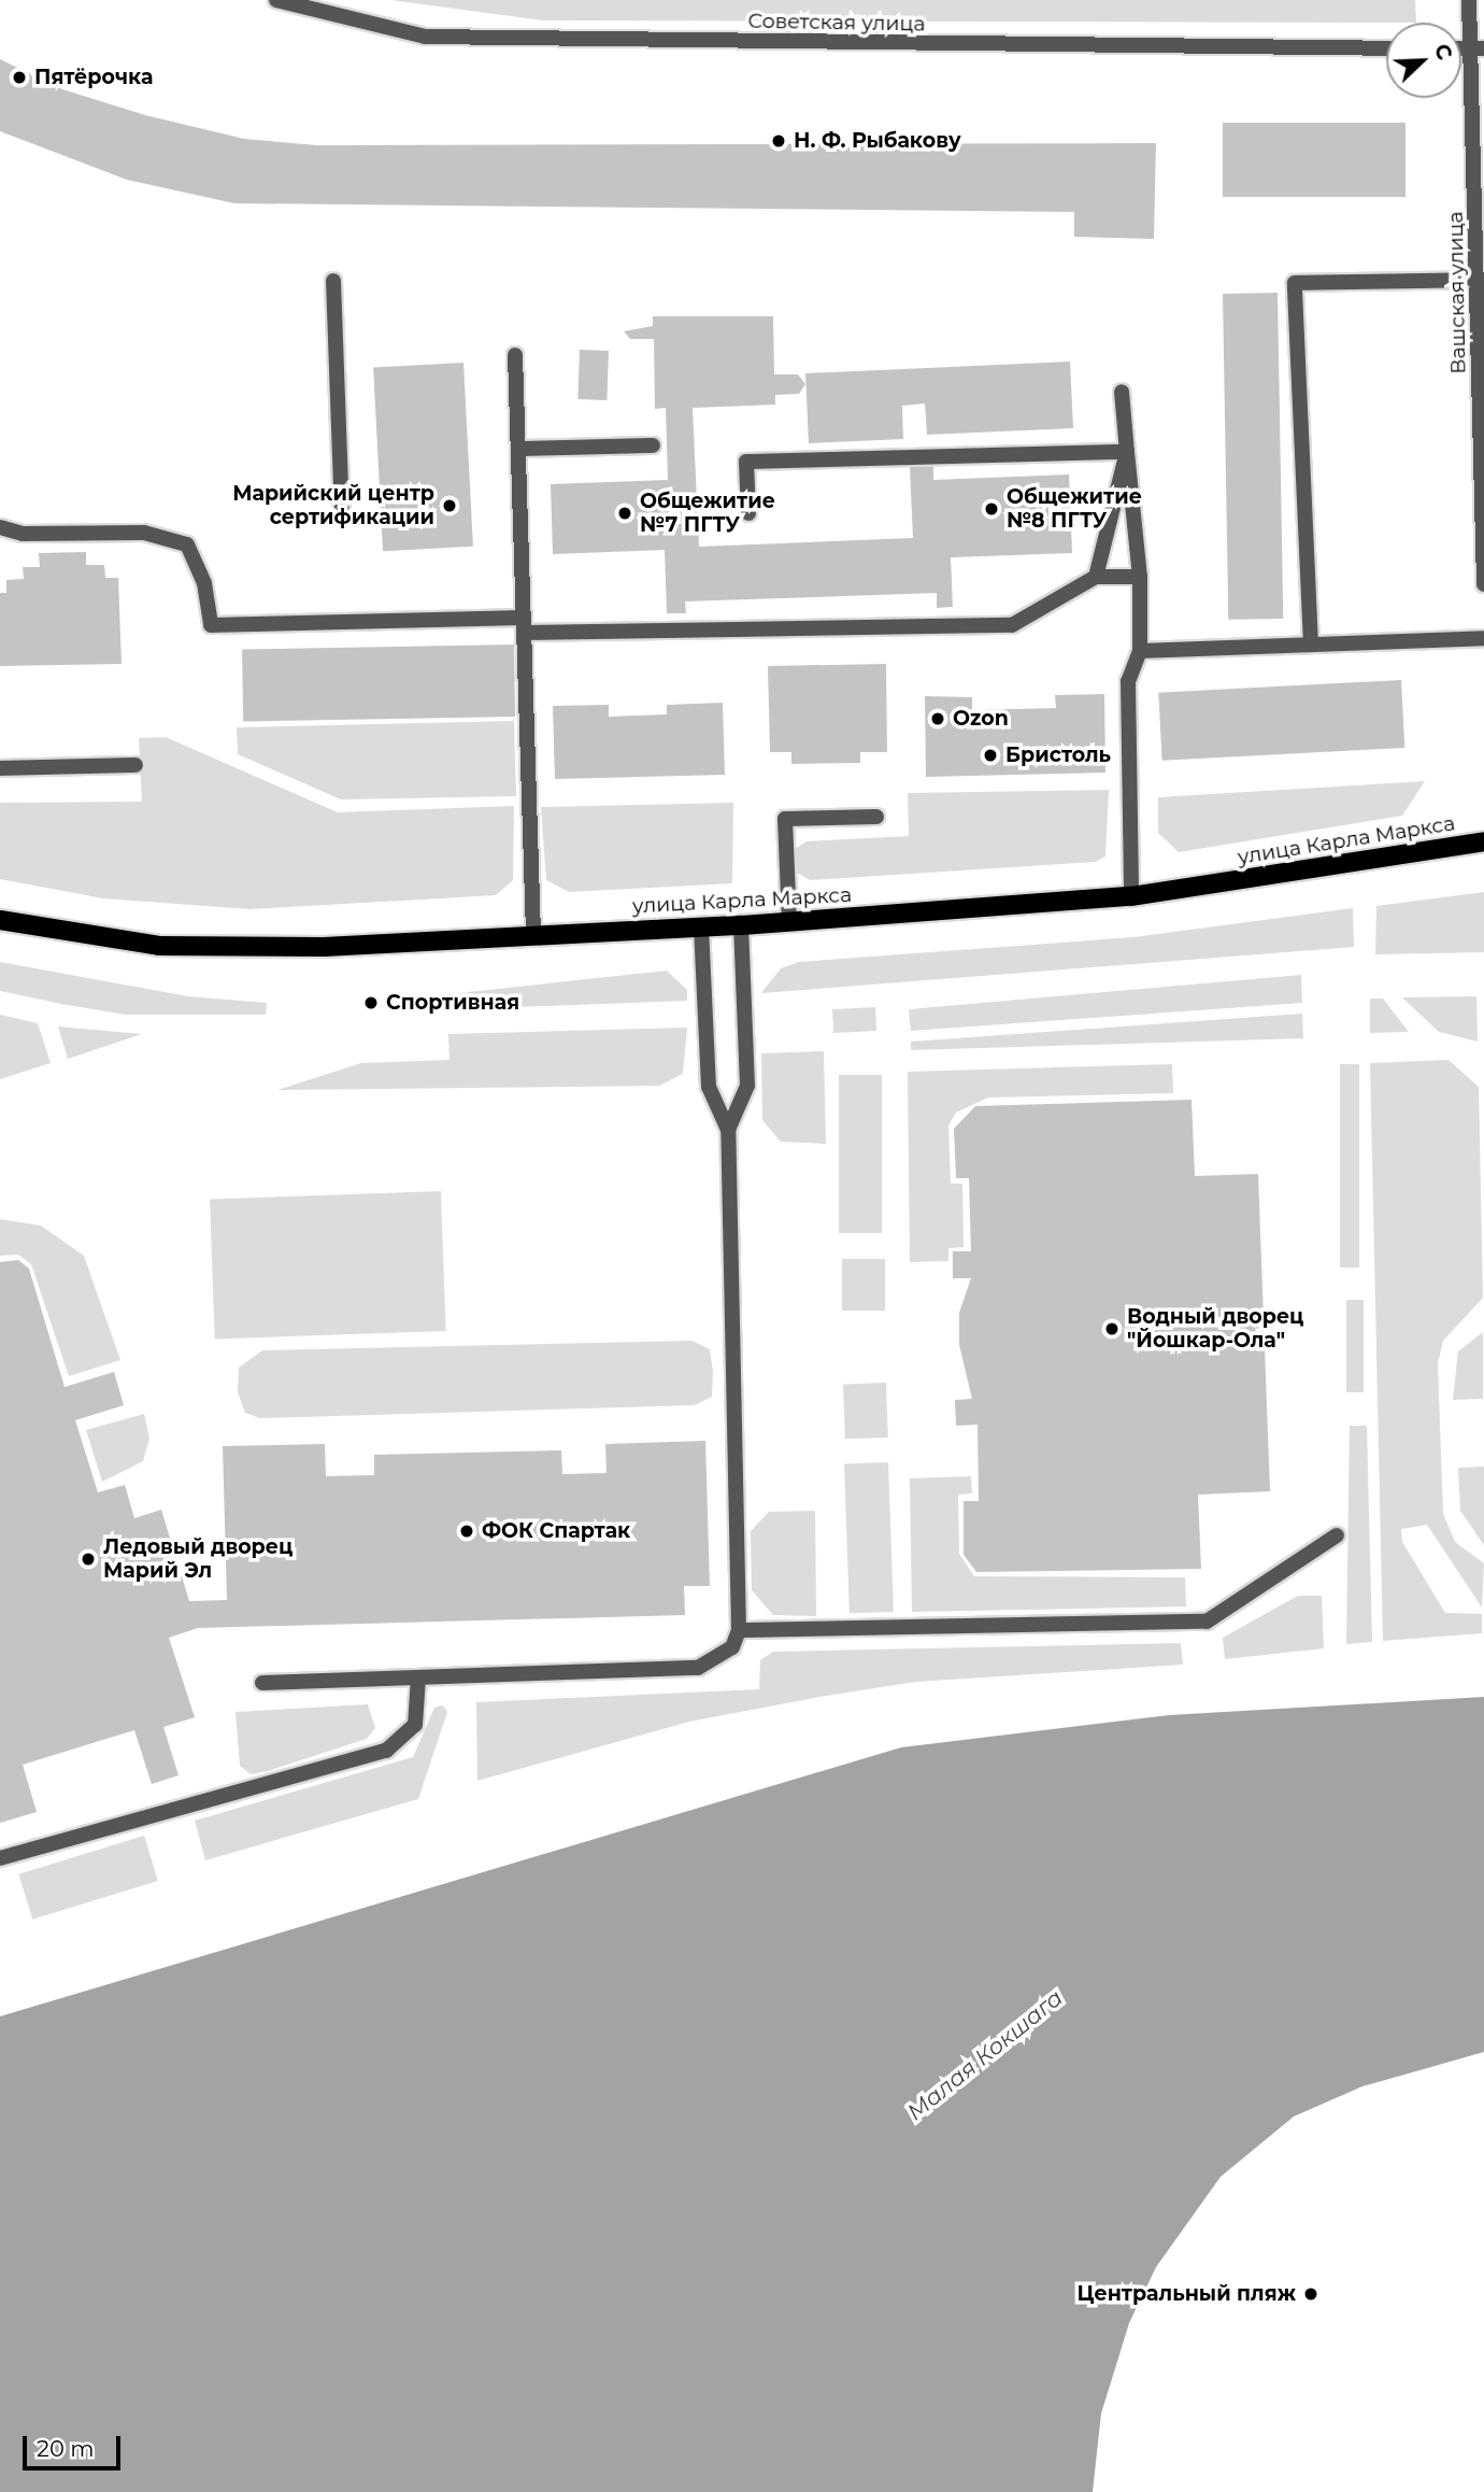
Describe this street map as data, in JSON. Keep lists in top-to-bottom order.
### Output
{
  "streets": {
    "main road": ["улица Карла Маркса"],
    "street": ["Советская улица", "Вашская улица"]
  },
  "water": ["Малая Кокшага"],
  "places": [
    "Пятёрочка",
    "Н. Ф. Рыбакову",
    "Марийский центр сертификации",
    "Общежитие №8 ПГТУ",
    "Общежитие №7 ПГТУ",
    "Ozon",
    "Бристоль",
    "Спортивная",
    "Водный дворец \"Йошкар-Ола\"",
    "ФОК Спартак",
    "Ледовый дворец Марий Эл",
    "Центральный пляж"
  ],
  "scale_bar": "20 m",
  "north": "top right"
}
